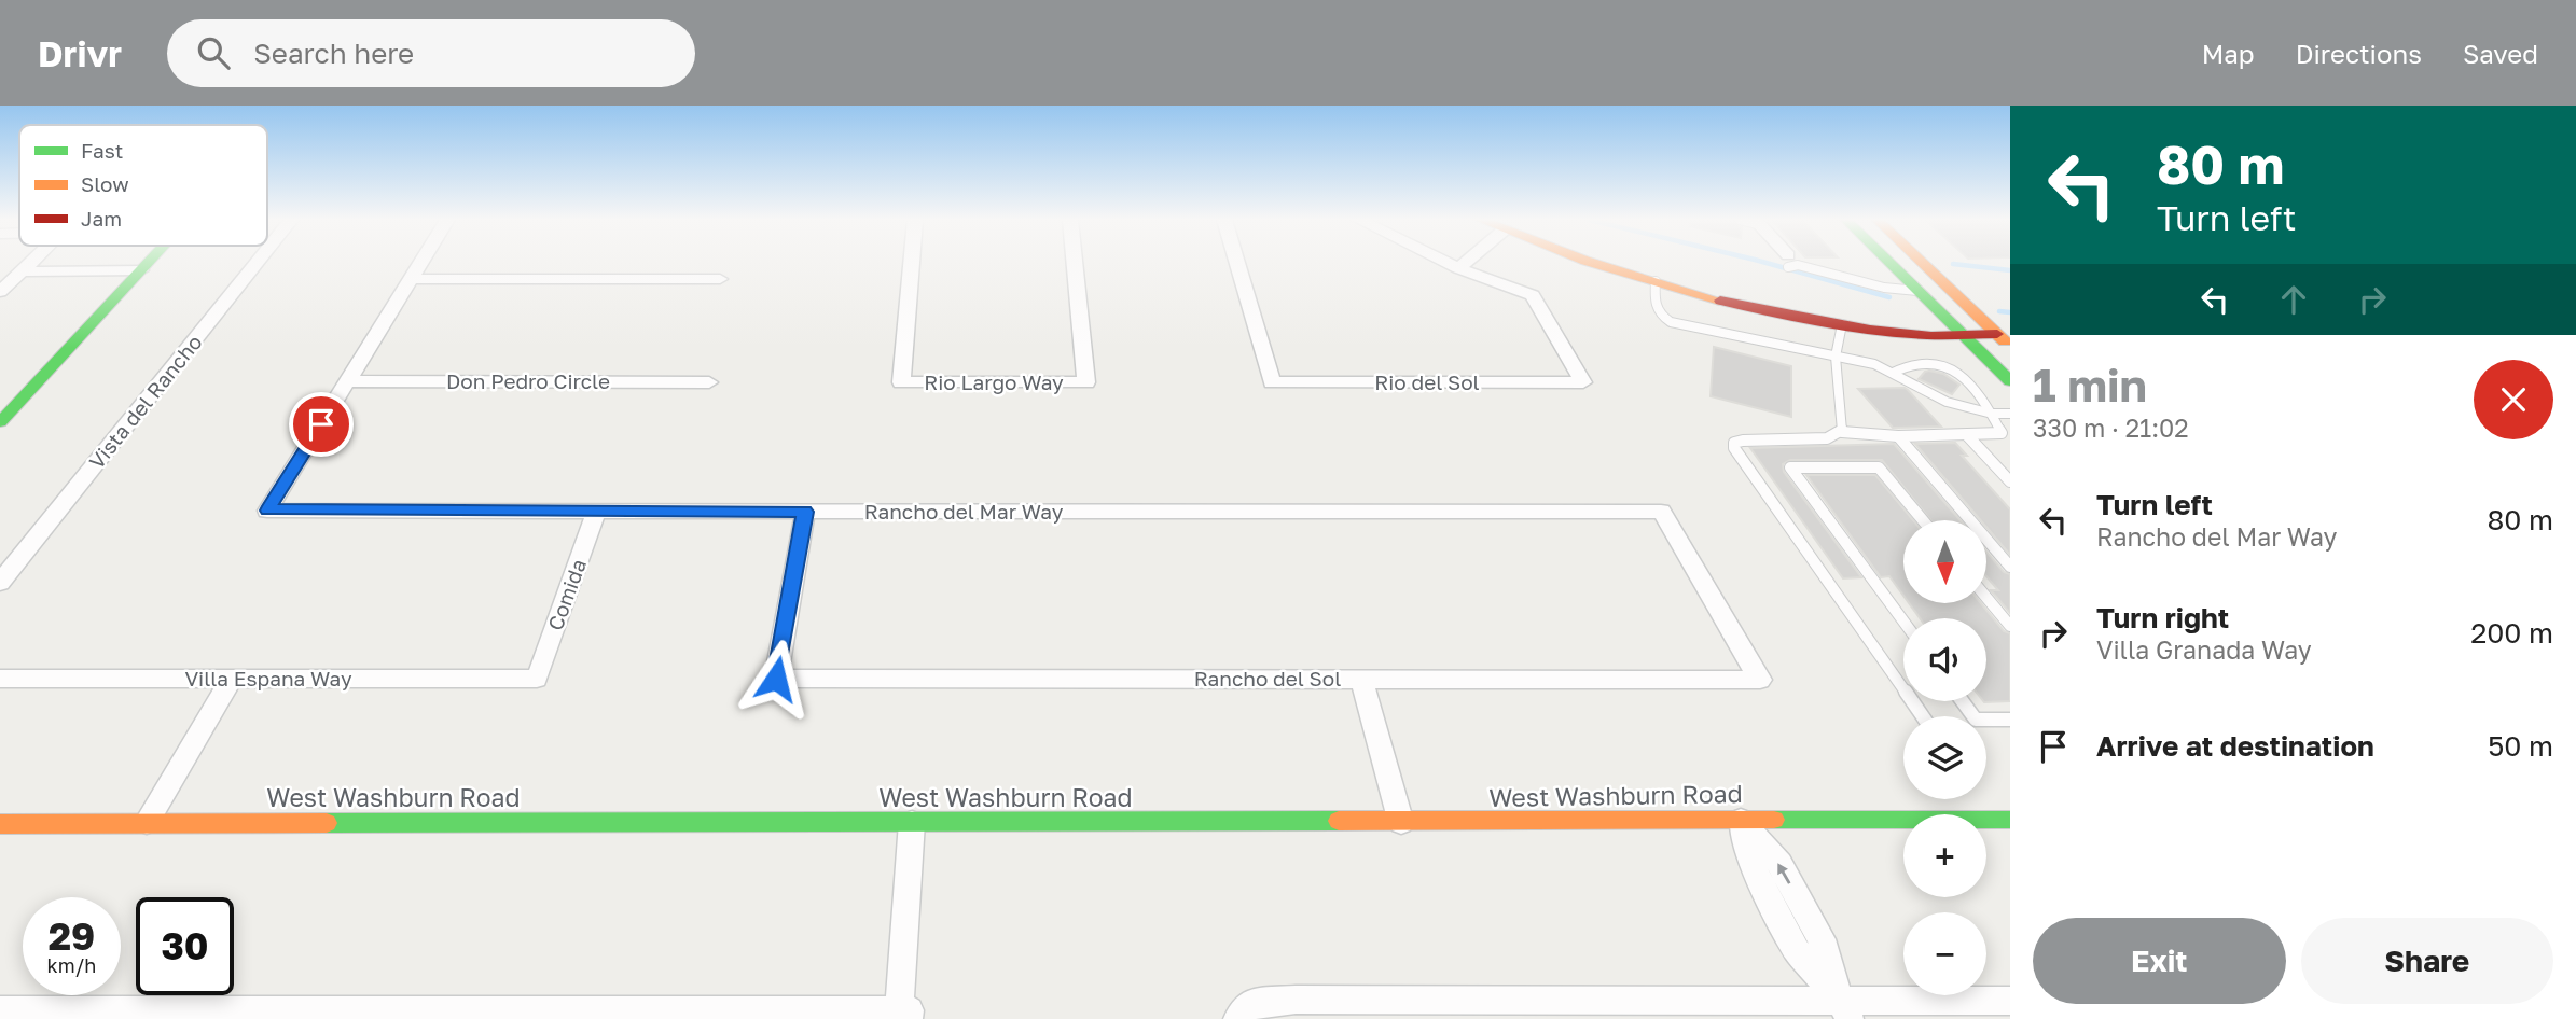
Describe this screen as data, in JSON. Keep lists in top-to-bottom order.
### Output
{
  "streets": {
    "street": [
      "Don Pedro Circle",
      "Rio Largo Way",
      "Rio del Sol",
      "Vista del Rancho",
      "Rancho del Mar Way",
      "Comida",
      "Villa Espana Way",
      "Rancho del Sol",
      "West Washburn Road"
    ]
  },
  "crossings": [
    ["Don Pedro Circle", "Rancho del Mar Way"],
    ["Rancho del Mar Way", "Comida"],
    ["Rancho del Mar Way", "Rancho del Sol"],
    ["Comida", "Villa Espana Way"]
  ],
  "legend": ["Fast", "Slow", "Jam"],
  "north": "bottom",
  "page": {
    "header": "Drivr",
    "search": "Search here",
    "nav": ["Map", "Directions", "Saved"],
    "turn": ["80 m", "Turn left"],
    "heading": ["1 min", "330 m · 21:02"],
    "list": [
      {
        "name": "Turn left",
        "note": "Rancho del Mar Way",
        "value": "80 m"
      },
      {
        "name": "Turn right",
        "note": "Villa Granada Way",
        "value": "200 m"
      },
      {
        "name": "Arrive at destination",
        "value": "50 m"
      }
    ],
    "map_buttons": ["+", "−"],
    "speed": "29 km/h",
    "limit": "30",
    "buttons": ["Exit", "Share"]
  }
}
